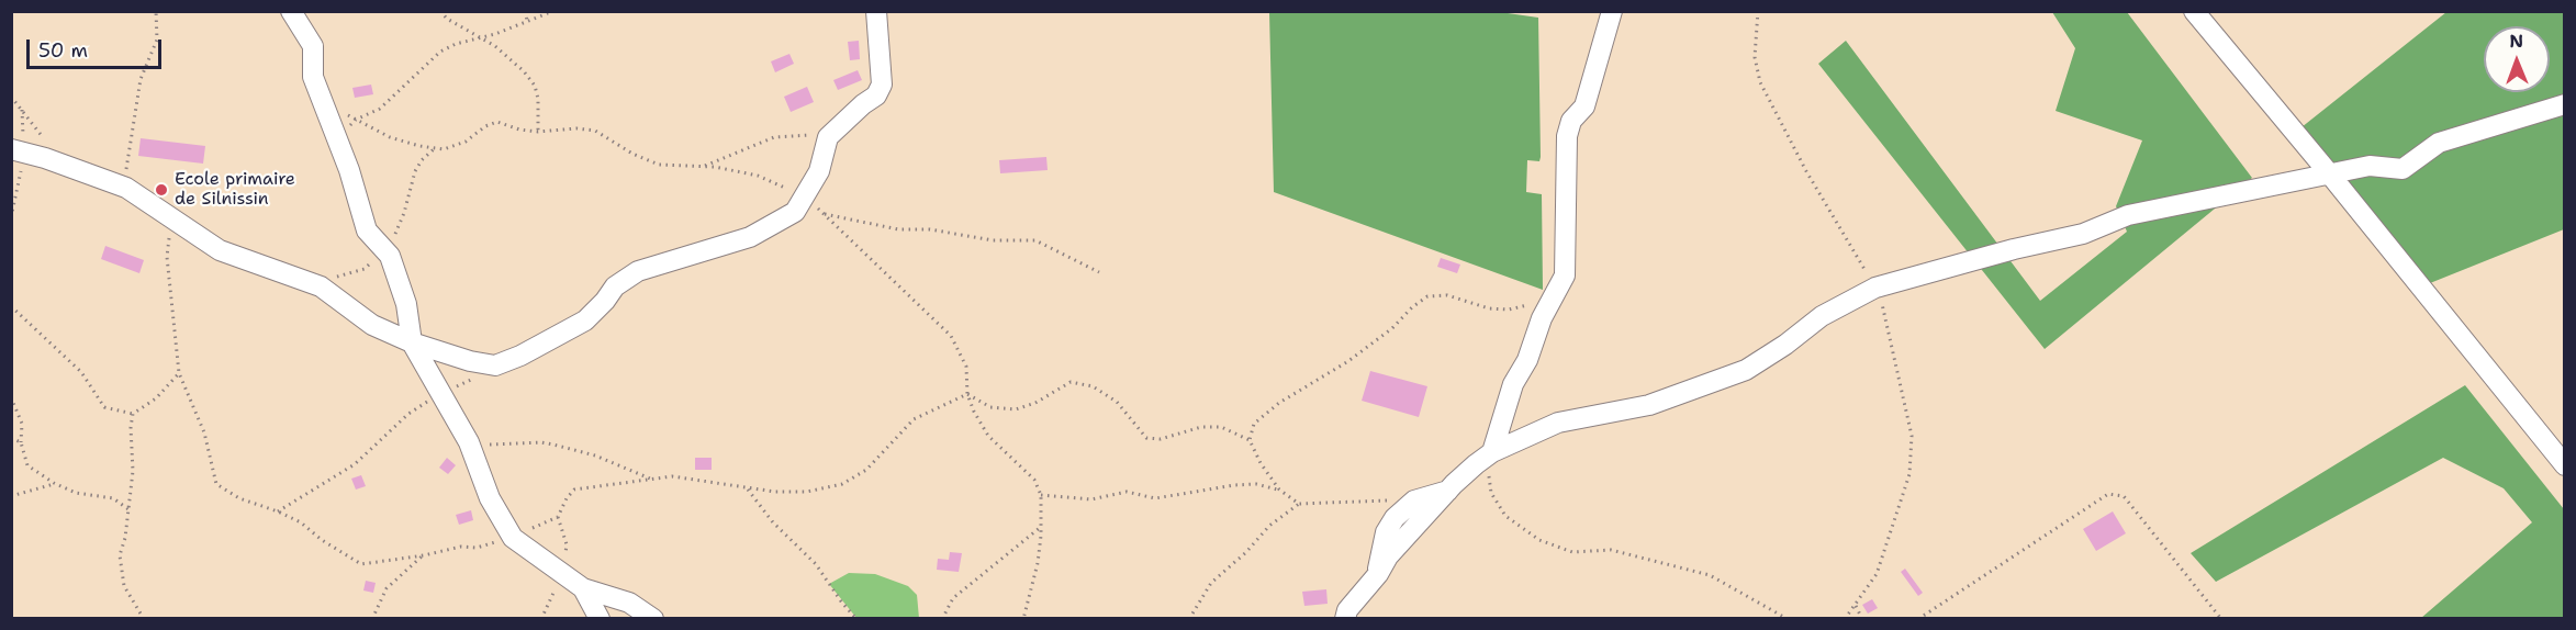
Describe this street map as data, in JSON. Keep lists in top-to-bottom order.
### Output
{
  "places": ["Ecole primaire de Silnissin"],
  "scale_bar": "50 m",
  "north": "top"
}
